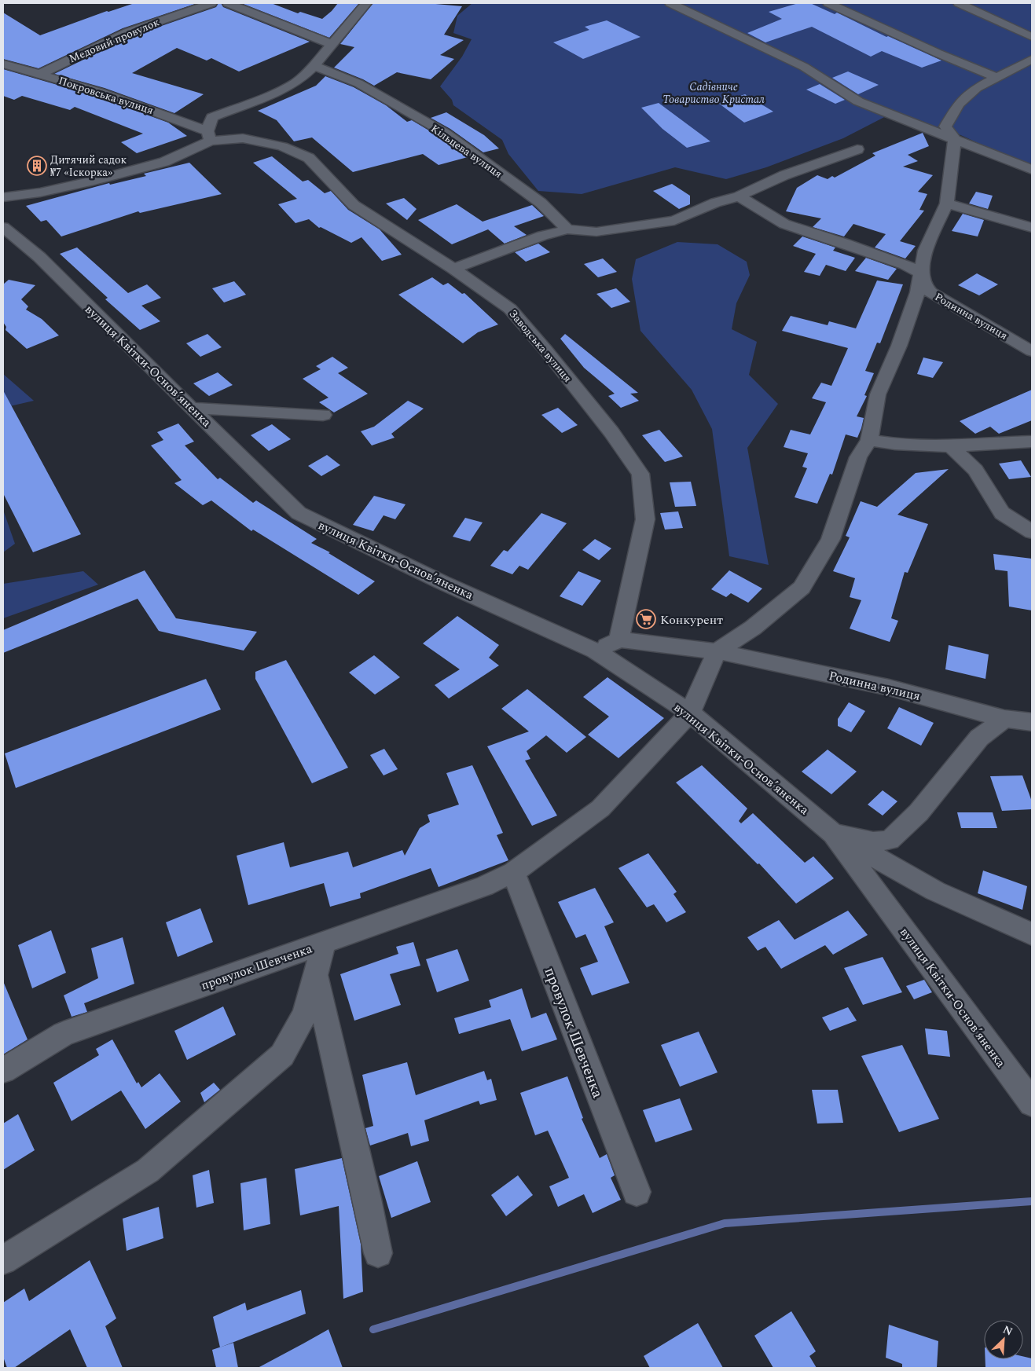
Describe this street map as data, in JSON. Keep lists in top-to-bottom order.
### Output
{
  "streets": {
    "street": [
      "Медовий провулок",
      "Покровська вулиця",
      "Кільцева вулиця",
      "Родинна вулиця",
      "Заводська вулиця",
      "вулиця Квітки-Основʼяненка",
      "провулок Шевченка"
    ]
  },
  "crossings": [
    ["Медовий провулок", "Покровська вулиця"],
    ["Покровська вулиця", "Заводська вулиця"],
    ["Родинна вулиця", "Заводська вулиця"],
    ["Родинна вулиця", "провулок Шевченка"],
    ["вулиця Квітки-Основʼяненка", "провулок Шевченка"]
  ],
  "parks": ["Садівниче Товариство Кристал"],
  "places": {
    "building": ["Дитячий садок №7 «Іскорка»"],
    "supermarket": ["Конкурент"]
  },
  "north": "top right"
}
